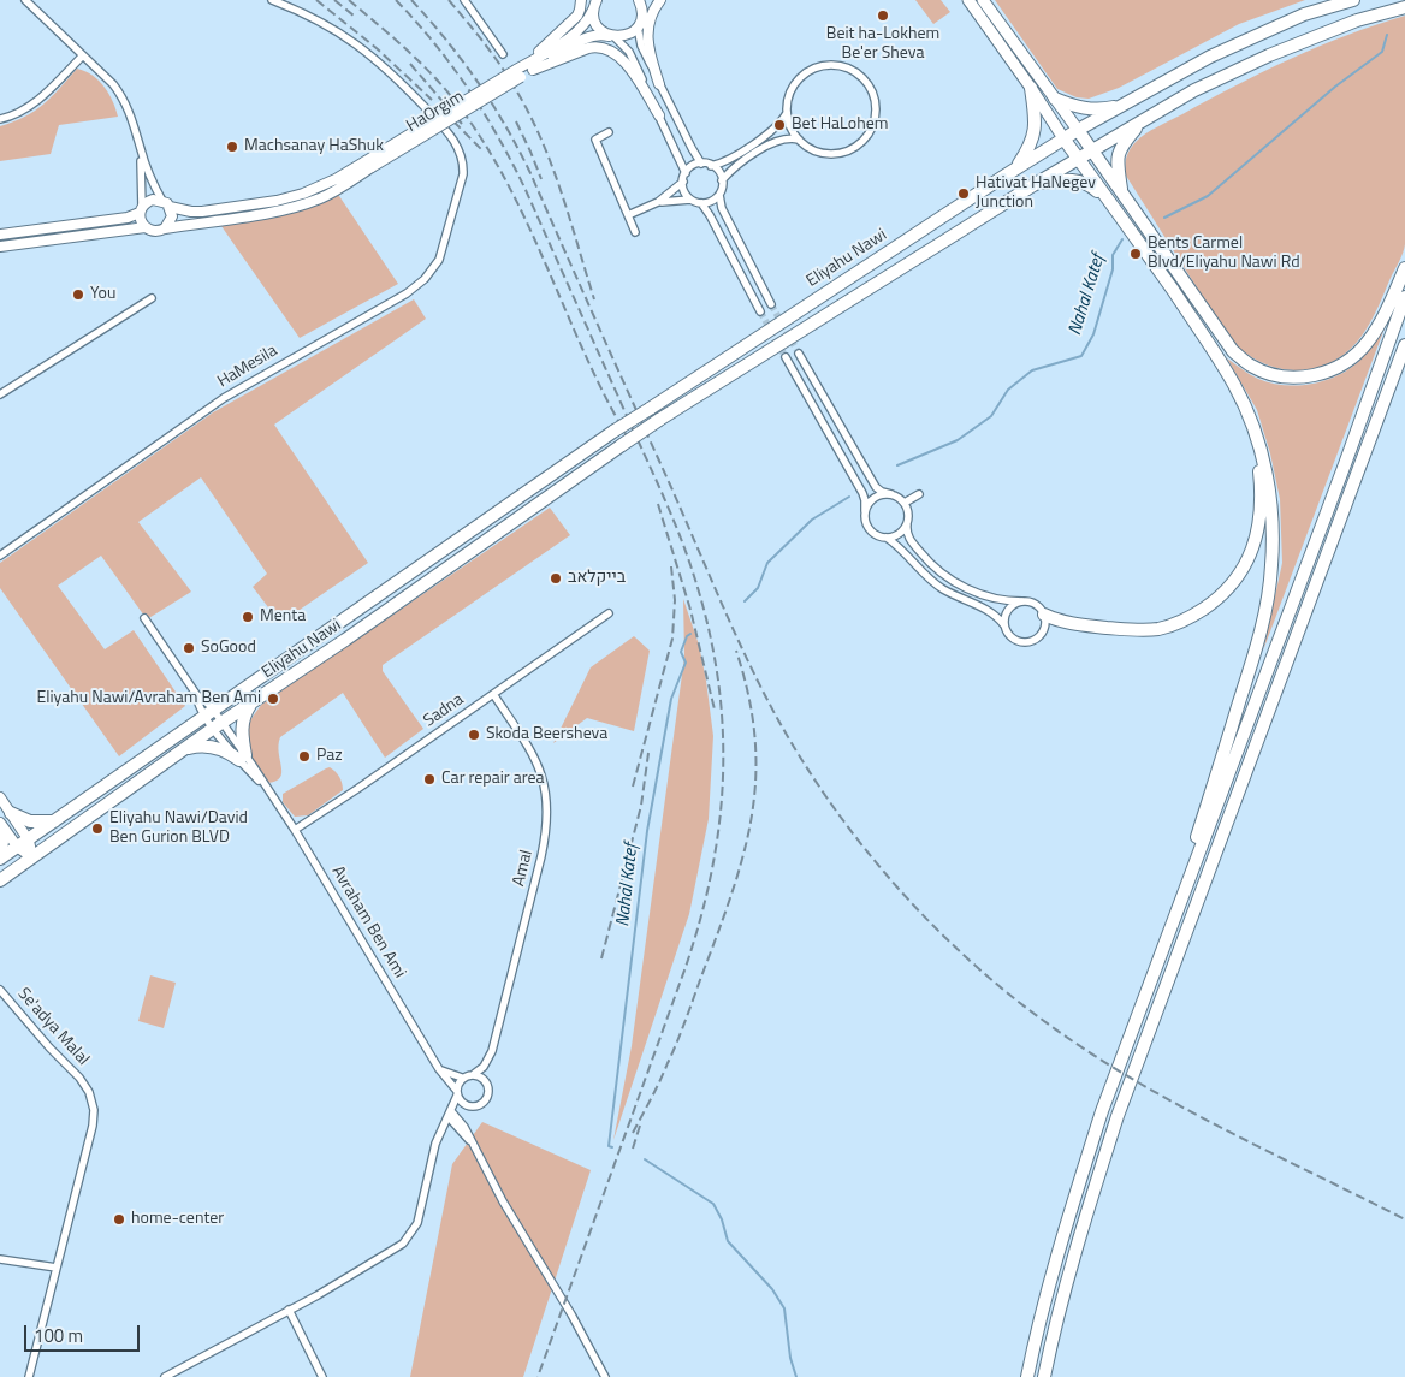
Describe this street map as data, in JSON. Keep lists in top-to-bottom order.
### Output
{
  "streets": {
    "highway": ["Eliyahu Nawi"],
    "street": [
      "HaOrgim",
      "HaMesila",
      "Sadna",
      "Amal",
      "Avraham Ben Ami",
      "Se'adya Malal"
    ]
  },
  "crossings": [
    ["Eliyahu Nawi", "Avraham Ben Ami"],
    ["Sadna", "Amal"],
    ["Sadna", "Avraham Ben Ami"],
    ["Amal", "Avraham Ben Ami"]
  ],
  "water": ["Nahal Katef"],
  "places": [
    "Beit ha-Lokhem Be'er Sheva",
    "Bet HaLohem",
    "Machsanay HaShuk",
    "Hativat HaNegev Junction",
    "Bents Carmel Blvd/Eliyahu Nawi Rd",
    "You",
    "בייקלאב",
    "Menta",
    "SoGood",
    "Eliyahu Nawi/Avraham Ben Ami",
    "Skoda Beersheva",
    "Paz",
    "Car repair area",
    "Eliyahu Nawi/David Ben Gurion BLVD",
    "home-center"
  ],
  "scale_bar": "100 m"
}
